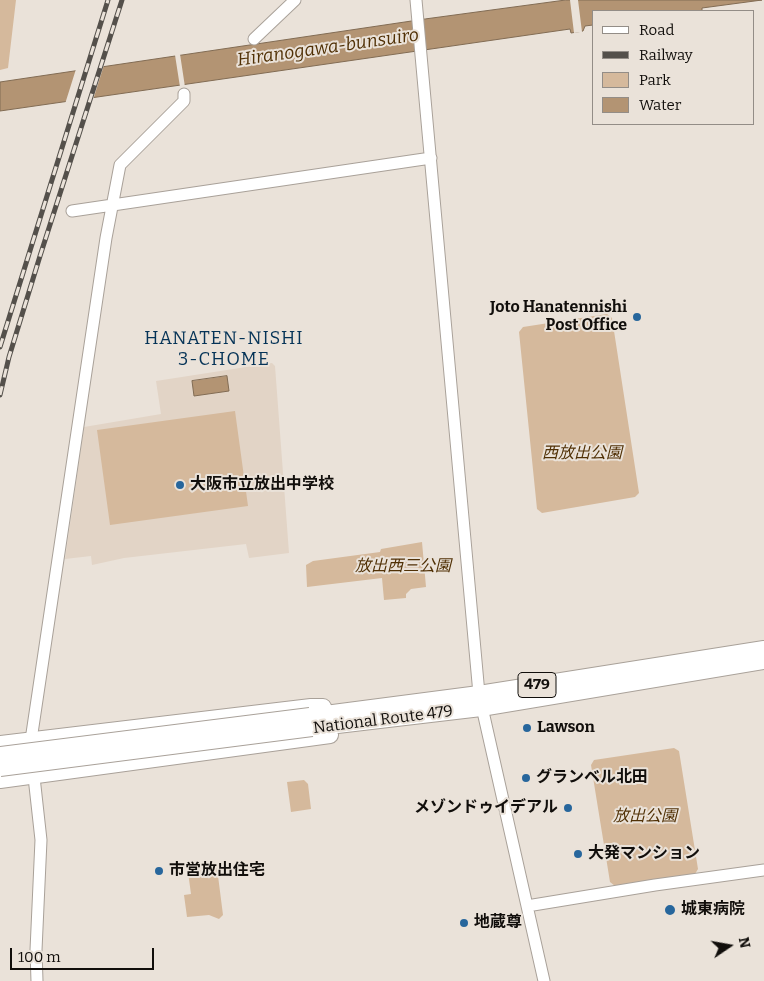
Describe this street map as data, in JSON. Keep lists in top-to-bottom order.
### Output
{
  "streets": {
    "highway": ["479", "National Route 479"]
  },
  "districts": ["HANATEN-NISHI 3-CHOME"],
  "water": ["Hiranogawa-bunsuiro"],
  "parks": ["西放出公園", "放出西三公園", "放出公園"],
  "places": [
    "Joto Hanatennishi Post Office",
    "大阪市立放出中学校",
    "Lawson",
    "グランベル北田",
    "メゾンドゥイデアル",
    "大発マンション",
    "市営放出住宅",
    "城東病院",
    "地蔵尊"
  ],
  "legend": [
    "Road",
    "Railway",
    "Park",
    "Water"
  ],
  "scale_bar": "100 m",
  "north": "right"
}
